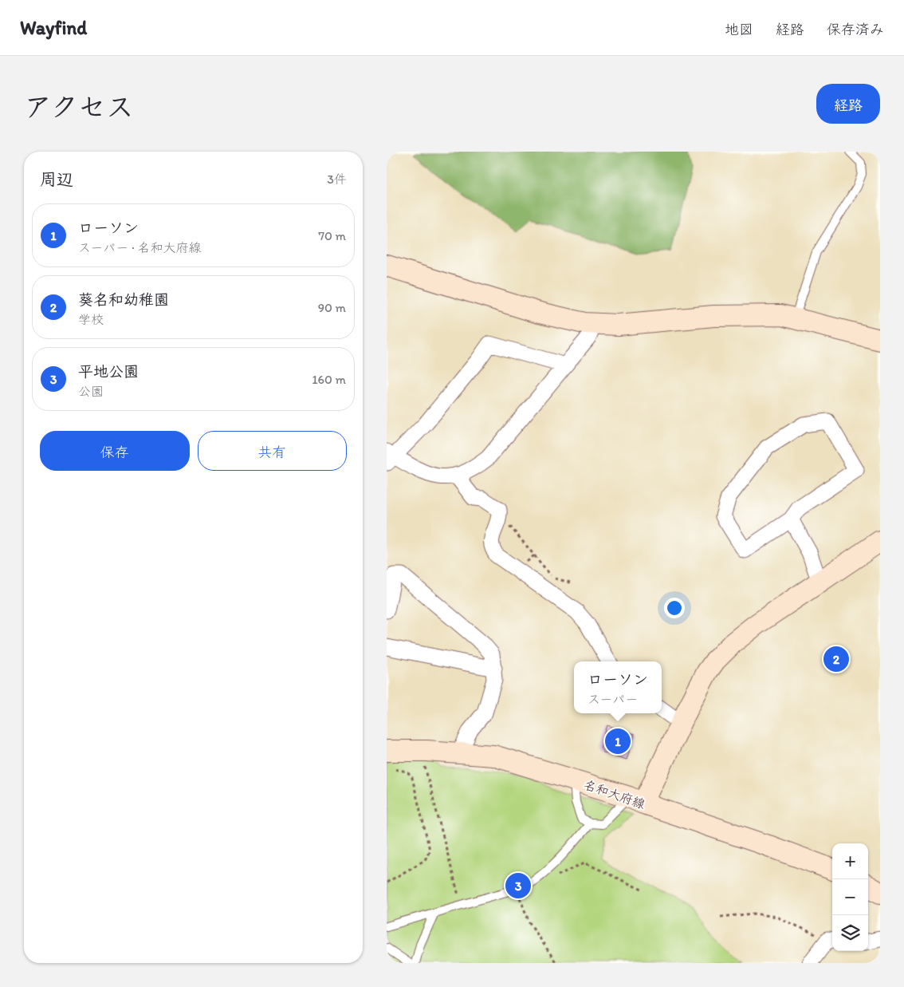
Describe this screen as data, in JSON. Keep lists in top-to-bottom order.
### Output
{
  "streets": {
    "street": ["名和大府線"]
  },
  "page": {
    "header": "Wayfind",
    "nav": ["地図", "経路", "保存済み"],
    "title": "アクセス",
    "buttons": [
      "経路",
      ["保存", "共有"]
    ],
    "heading": ["周辺", "3件"],
    "list": [
      {
        "mark": "1",
        "name": "ローソン",
        "note": "スーパー · 名和大府線",
        "value": "70 m"
      },
      {
        "mark": "2",
        "name": "葵名和幼稚園",
        "note": "学校",
        "value": "90 m"
      },
      {
        "mark": "3",
        "name": "平地公園",
        "note": "公園",
        "value": "160 m"
      }
    ],
    "pins": ["2", "1", "3"],
    "popup": ["ローソン", "スーパー"],
    "map_buttons": ["+", "−"]
  }
}
